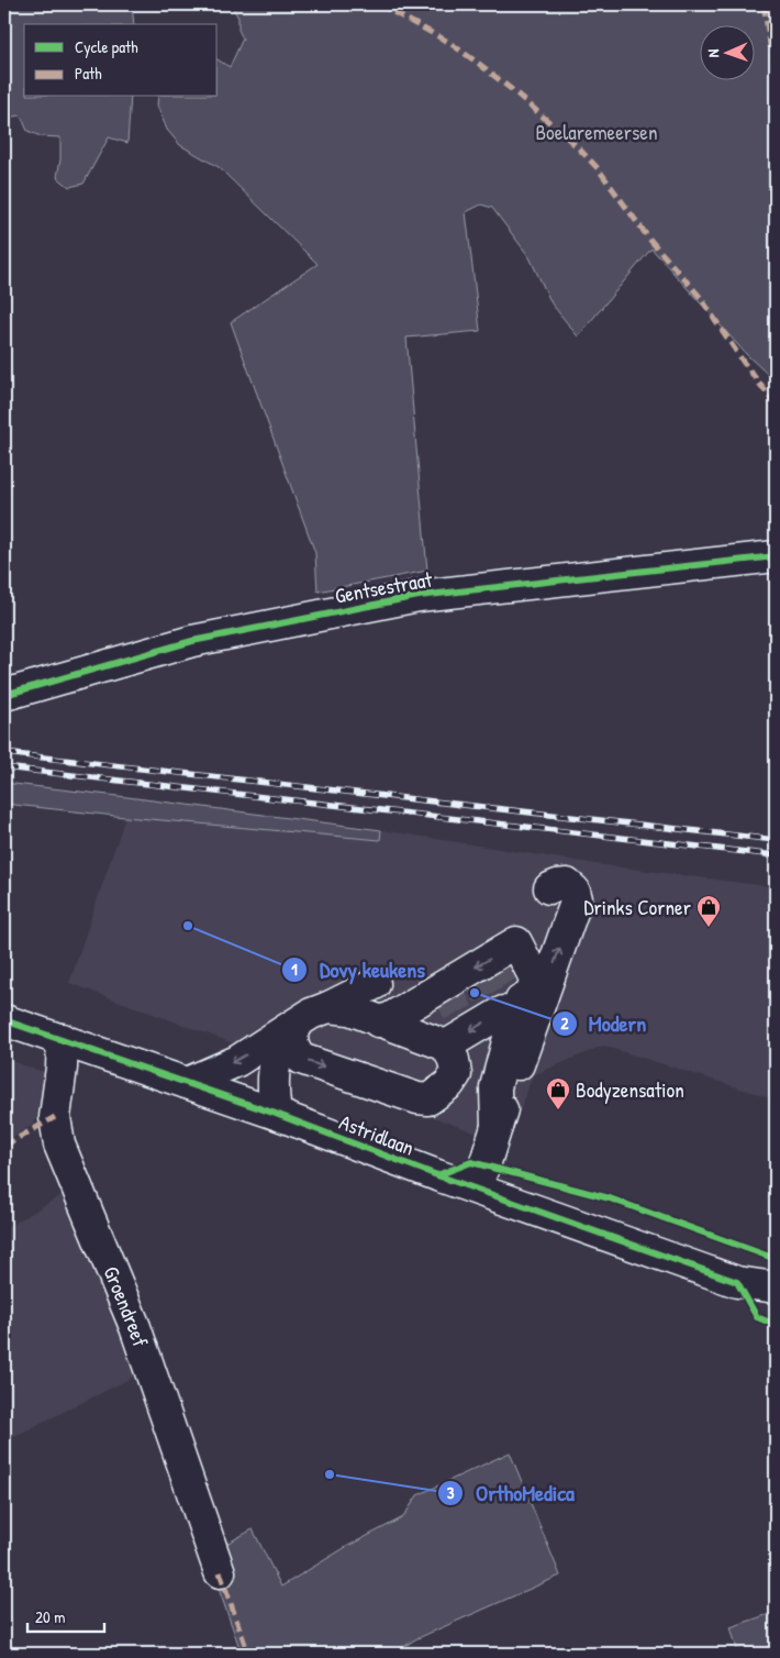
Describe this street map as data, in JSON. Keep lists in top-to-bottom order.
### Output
{
  "streets": {
    "street": ["Gentsestraat", "Astridlaan", "Groendreef"]
  },
  "crossings": [
    ["Astridlaan", "Groendreef"]
  ],
  "parks": ["Boelaremeersen"],
  "places": {
    "other": ["Dovy keukens", "Modern", "OrthoMedica"],
    "shop": ["Drinks Corner", "Bodyzensation"]
  },
  "legend": ["Cycle path", "Path"],
  "scale_bar": "20 m",
  "north": "left"
}
